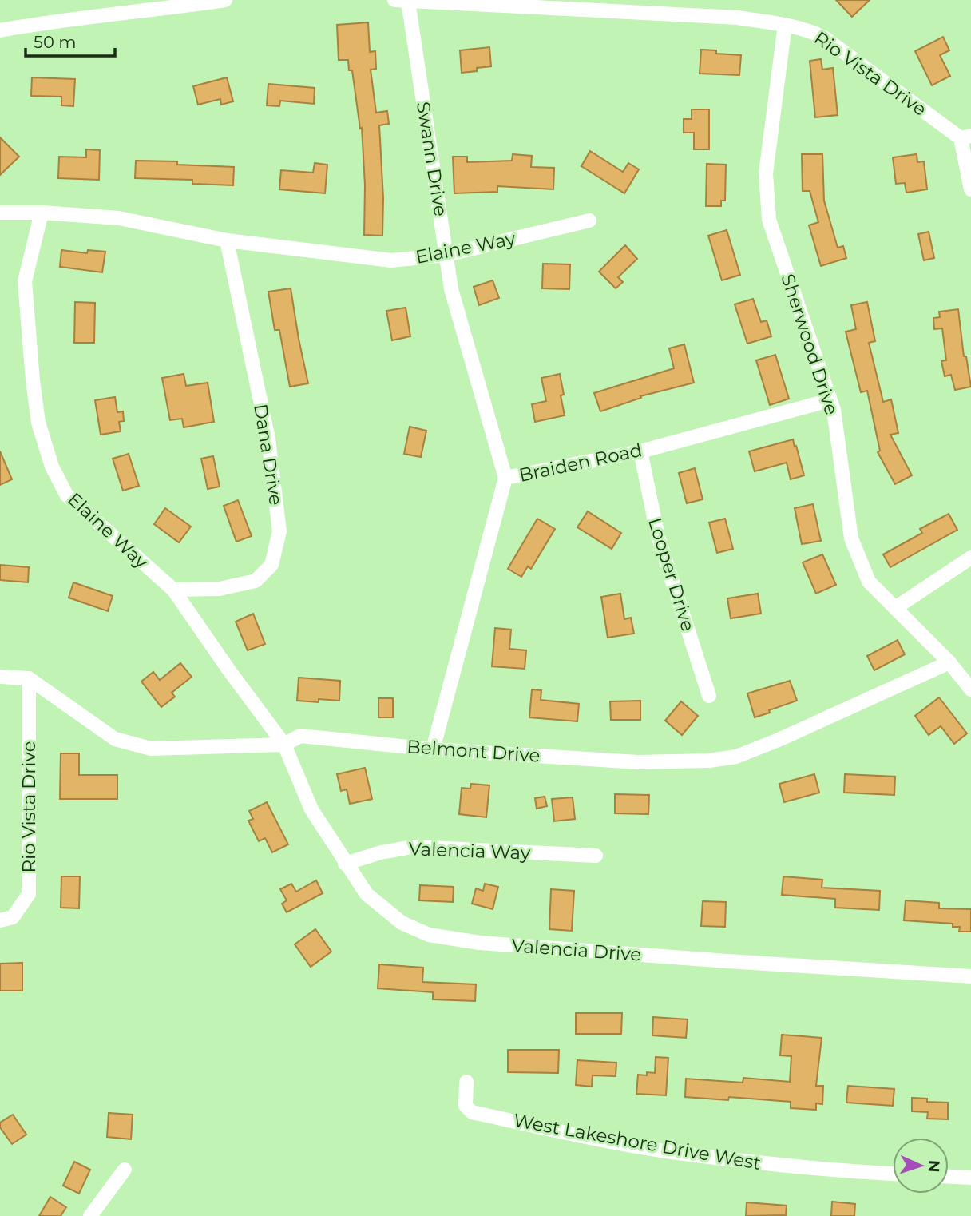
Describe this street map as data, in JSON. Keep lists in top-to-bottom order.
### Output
{
  "streets": {
    "street": [
      "Rio Vista Drive",
      "Swann Drive",
      "Elaine Way",
      "Sherwood Drive",
      "Dana Drive",
      "Braiden Road",
      "Looper Drive",
      "Belmont Drive",
      "Valencia Way",
      "Valencia Drive",
      "West Lakeshore Drive West"
    ]
  },
  "crossings": [
    ["Rio Vista Drive", "Swann Drive"],
    ["Rio Vista Drive", "Sherwood Drive"],
    ["Rio Vista Drive", "Belmont Drive"],
    ["Swann Drive", "Elaine Way"],
    ["Swann Drive", "Braiden Road"],
    ["Elaine Way", "Dana Drive"],
    ["Elaine Way", "Belmont Drive"],
    ["Elaine Way", "Valencia Drive"],
    ["Sherwood Drive", "Braiden Road"],
    ["Sherwood Drive", "Belmont Drive"],
    ["Braiden Road", "Looper Drive"],
    ["Braiden Road", "Belmont Drive"],
    ["Belmont Drive", "Valencia Drive"],
    ["Valencia Way", "Valencia Drive"]
  ],
  "scale_bar": "50 m",
  "north": "right"
}
